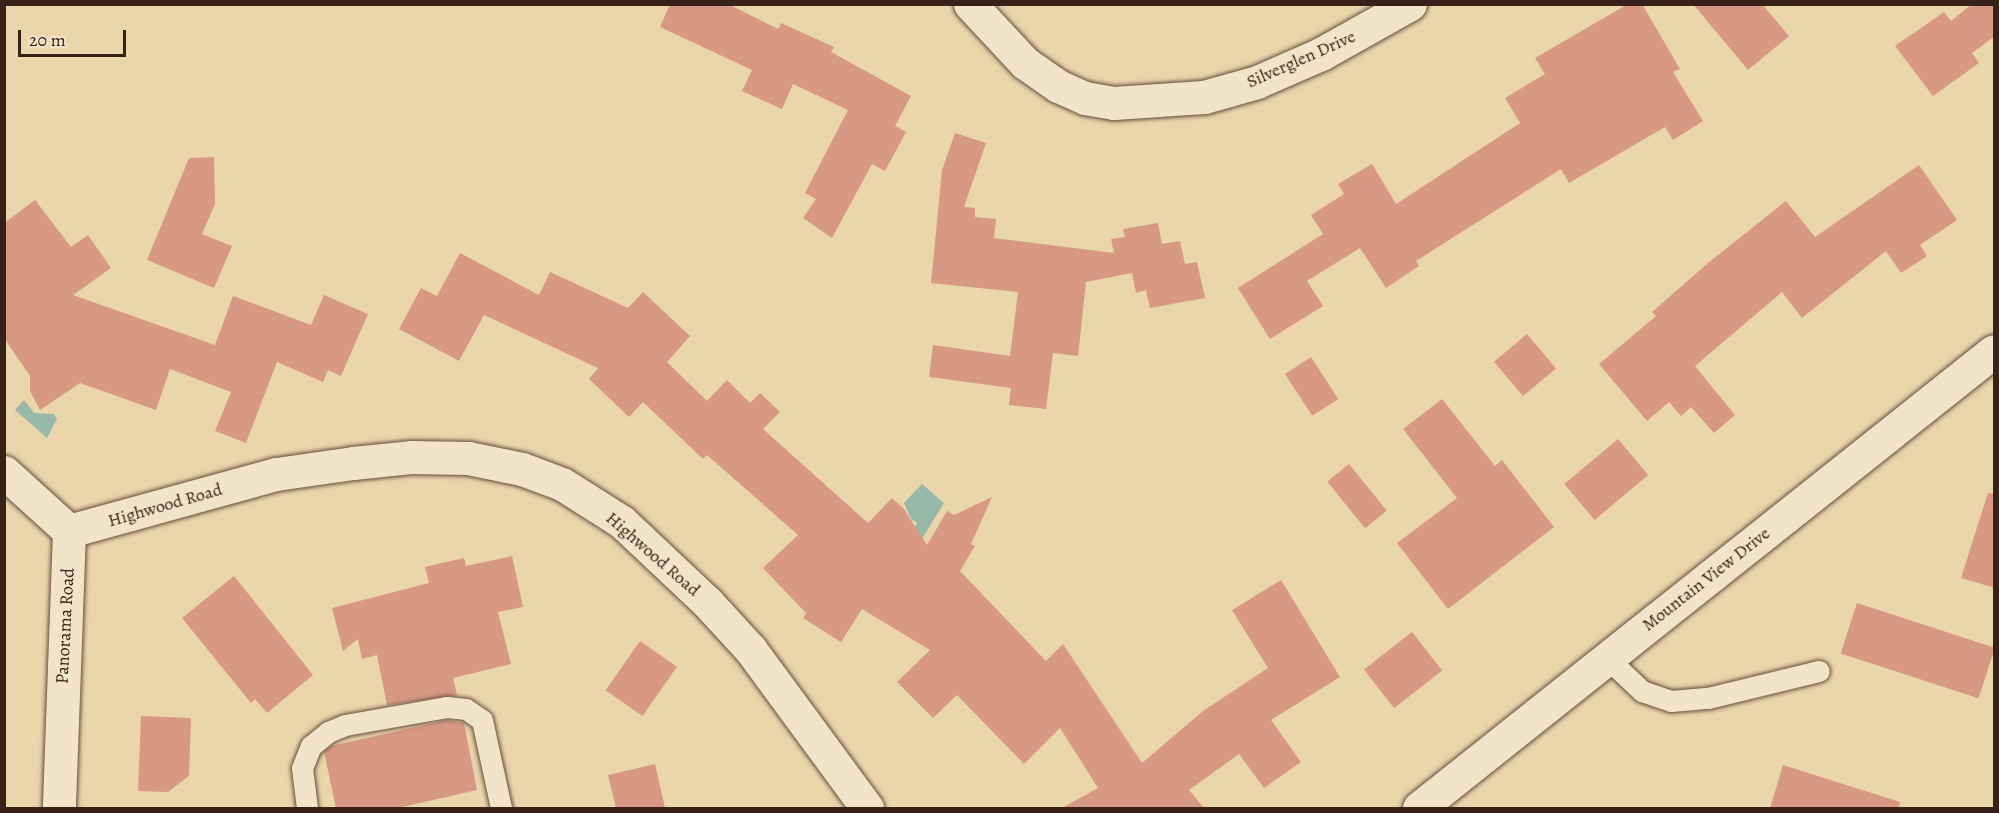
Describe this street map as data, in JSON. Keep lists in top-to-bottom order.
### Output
{
  "streets": {
    "street": [
      "Silverglen Drive",
      "Highwood Road",
      "Mountain View Drive",
      "Panorama Road"
    ]
  },
  "crossings": [
    ["Highwood Road", "Panorama Road"]
  ],
  "scale_bar": "20 m"
}
